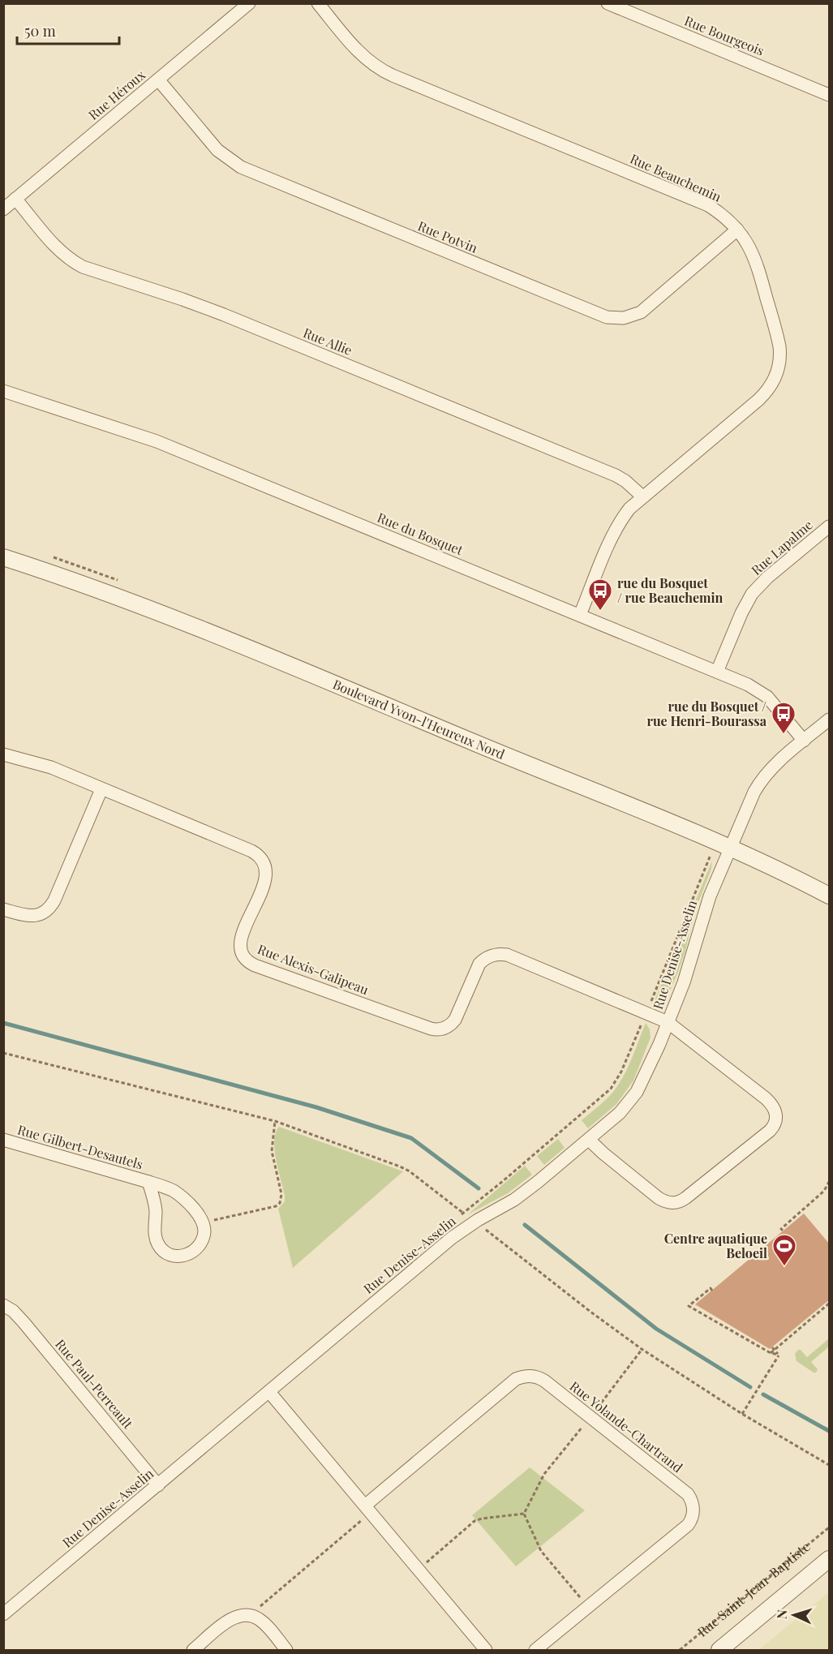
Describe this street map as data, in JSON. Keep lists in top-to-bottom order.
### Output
{
  "streets": {
    "street": [
      "Rue Bourgeois",
      "Rue Héroux",
      "Rue Beauchemin",
      "Rue Potvin",
      "Rue Allie",
      "Rue du Bosquet",
      "Rue Lapalme",
      "Boulevard Yvon-l'Heureux Nord",
      "Rue Denise-Asselin",
      "Rue Alexis-Galipeau",
      "Rue Gilbert-Desautels",
      "Rue Paul-Perreault",
      "Rue Yolande-Chartrand",
      "Rue Saint-Jean-Baptiste"
    ]
  },
  "crossings": [
    ["Rue Héroux", "Rue Potvin"],
    ["Rue Héroux", "Rue Allie"],
    ["Rue Beauchemin", "Rue Potvin"],
    ["Rue Beauchemin", "Rue Allie"],
    ["Rue Beauchemin", "Rue du Bosquet"],
    ["Rue du Bosquet", "Rue Lapalme"],
    ["Rue du Bosquet", "Rue Denise-Asselin"],
    ["Boulevard Yvon-l'Heureux Nord", "Rue Denise-Asselin"],
    ["Rue Denise-Asselin", "Rue Alexis-Galipeau"],
    ["Rue Denise-Asselin", "Rue Paul-Perreault"]
  ],
  "places": {
    "bus stop": ["rue du Bosquet / rue Beauchemin", "rue du Bosquet / rue Henri-Bourassa"],
    "sports": ["Centre aquatique Beloeil"]
  },
  "scale_bar": "50 m",
  "north": "left"
}
